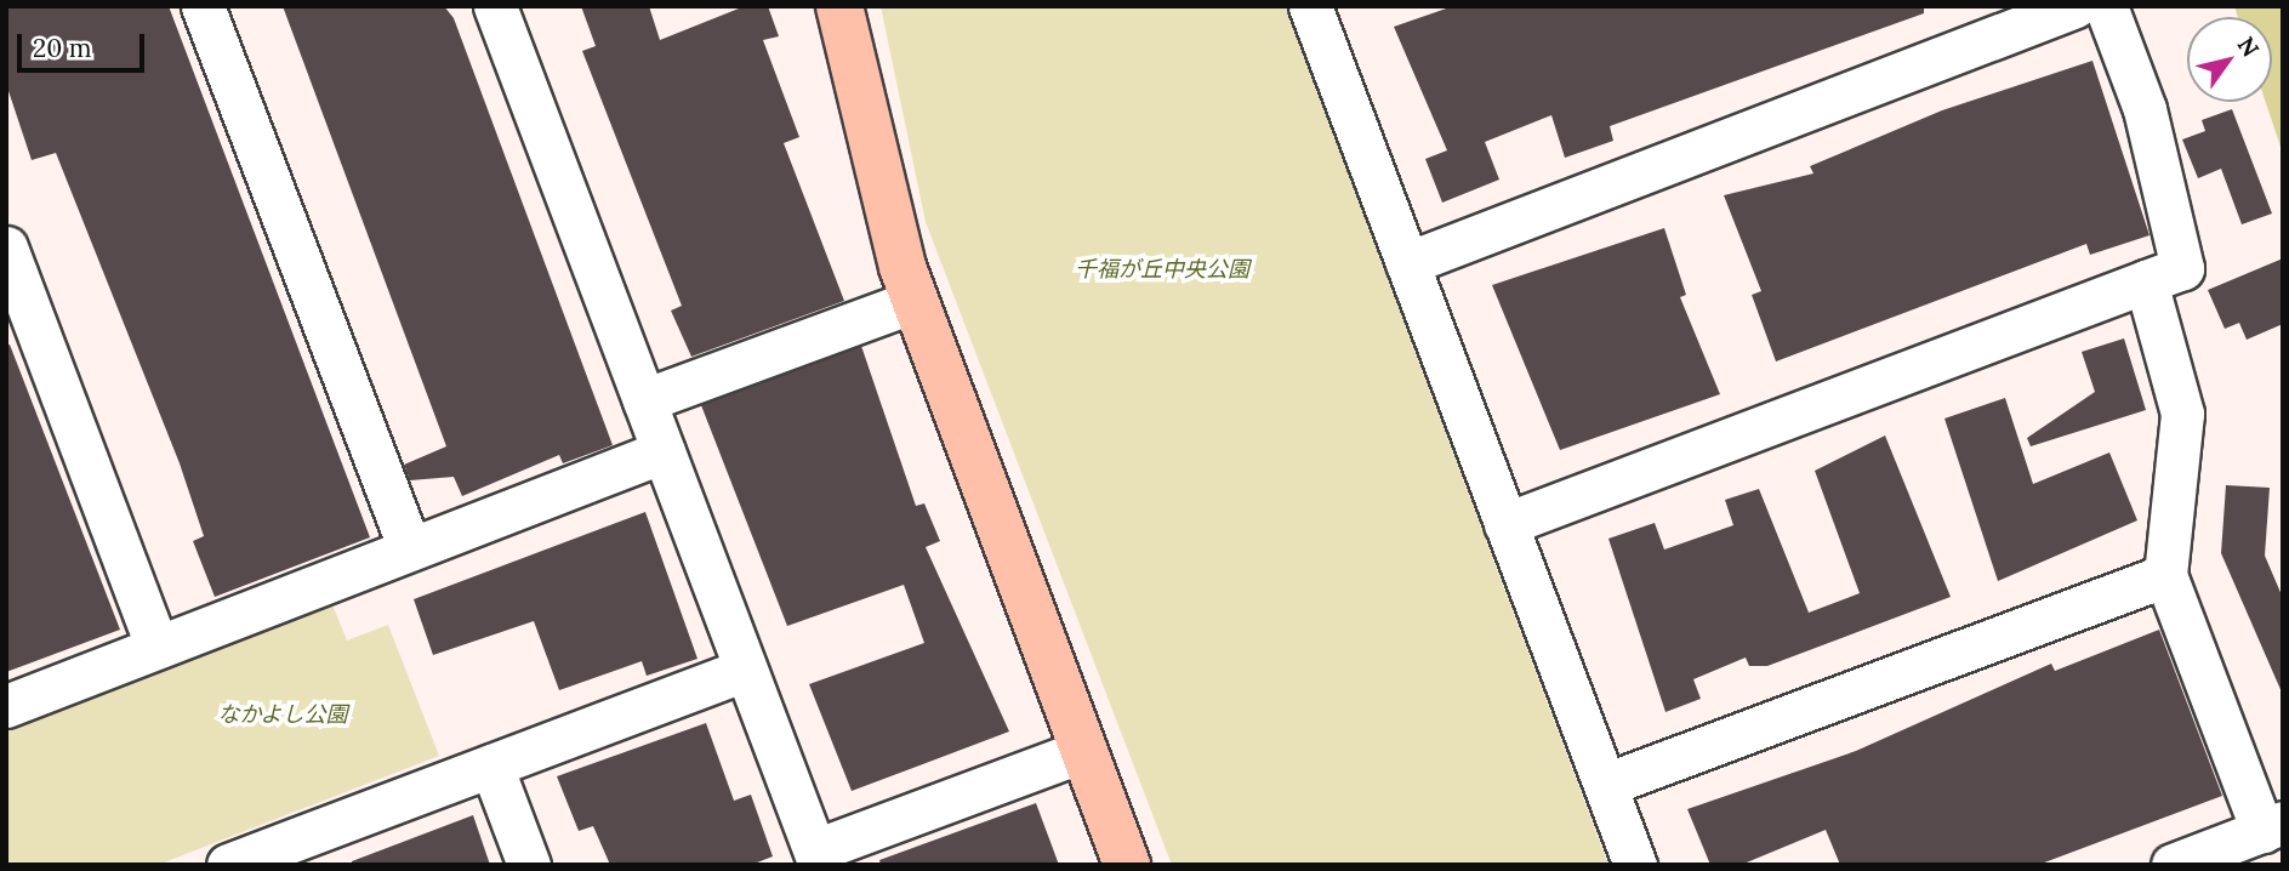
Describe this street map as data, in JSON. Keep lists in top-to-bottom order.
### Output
{
  "parks": ["千福が丘中央公園", "なかよし公園"],
  "scale_bar": "20 m",
  "north": "top right"
}
